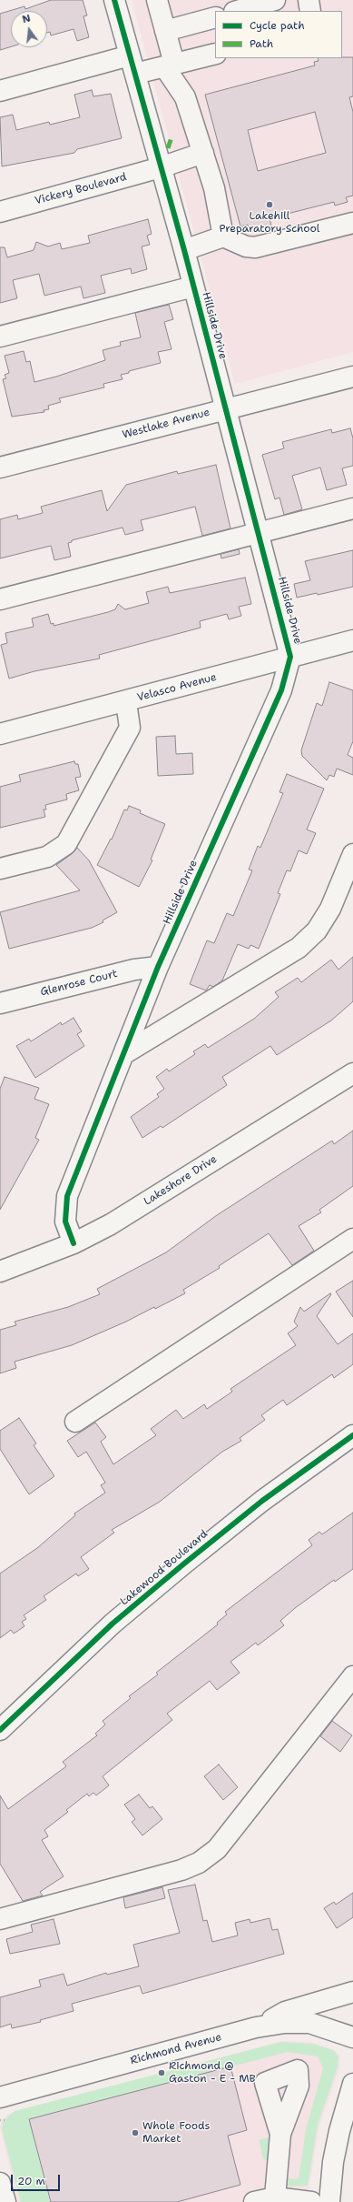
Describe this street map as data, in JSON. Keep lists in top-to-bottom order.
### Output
{
  "streets": {
    "street": [
      "Vickery Boulevard",
      "Hillside Drive",
      "Westlake Avenue",
      "Velasco Avenue",
      "Glenrose Court",
      "Lakeshore Drive",
      "Lakewood Boulevard",
      "Richmond Avenue"
    ]
  },
  "crossings": [
    ["Vickery Boulevard", "Hillside Drive"],
    ["Hillside Drive", "Westlake Avenue"],
    ["Hillside Drive", "Velasco Avenue"],
    ["Hillside Drive", "Glenrose Court"],
    ["Hillside Drive", "Lakeshore Drive"]
  ],
  "places": ["Lakehill Preparatory School", "Richmond @ Gaston - E - MB", "Whole Foods Market"],
  "legend": ["Cycle path", "Path"],
  "scale_bar": "20 m",
  "north": "top"
}
